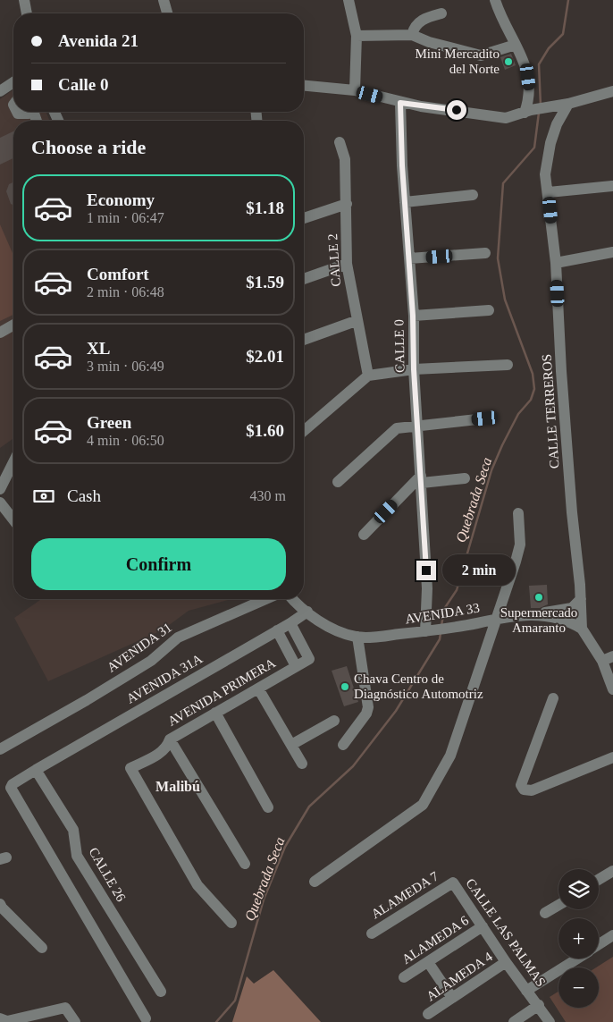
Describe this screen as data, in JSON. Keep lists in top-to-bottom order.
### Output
{
  "streets": {
    "street": [
      "CALLE 2",
      "CALLE 0",
      "CALLE TERREROS",
      "AVENIDA 33",
      "AVENIDA 31",
      "AVENIDA 31A",
      "AVENIDA PRIMERA",
      "CALLE 26",
      "ALAMEDA 7",
      "CALLE LAS PALMAS",
      "ALAMEDA 6",
      "ALAMEDA 4"
    ]
  },
  "crossings": [
    ["CALLE 0", "AVENIDA 33"],
    ["CALLE TERREROS", "AVENIDA 33"],
    ["AVENIDA 33", "AVENIDA 31A"],
    ["AVENIDA 31A", "AVENIDA PRIMERA"],
    ["AVENIDA 31A", "CALLE 26"],
    ["ALAMEDA 7", "CALLE LAS PALMAS"],
    ["CALLE LAS PALMAS", "ALAMEDA 6"],
    ["CALLE LAS PALMAS", "ALAMEDA 4"]
  ],
  "districts": ["Malibú"],
  "water": ["Quebrada Seca"],
  "places": ["Mini Mercadito del Norte", "Supermercado Amaranto", "Chava Centro de Diagnóstico Automotriz"],
  "page": {
    "banner": ["Avenida 21", "Calle 0"],
    "heading": "Choose a ride",
    "list": [
      {
        "name": "Economy",
        "note": "1 min · 06:47",
        "value": "$1.18"
      },
      {
        "name": "Comfort",
        "note": "2 min · 06:48",
        "value": "$1.59"
      },
      {
        "name": "XL",
        "note": "3 min · 06:49",
        "value": "$2.01"
      },
      {
        "name": "Green",
        "note": "4 min · 06:50",
        "value": "$1.60"
      }
    ],
    "pay": ["Cash", "430 m"],
    "buttons": "Confirm",
    "bubble": "2 min",
    "map_buttons": ["+", "−"]
  }
}
